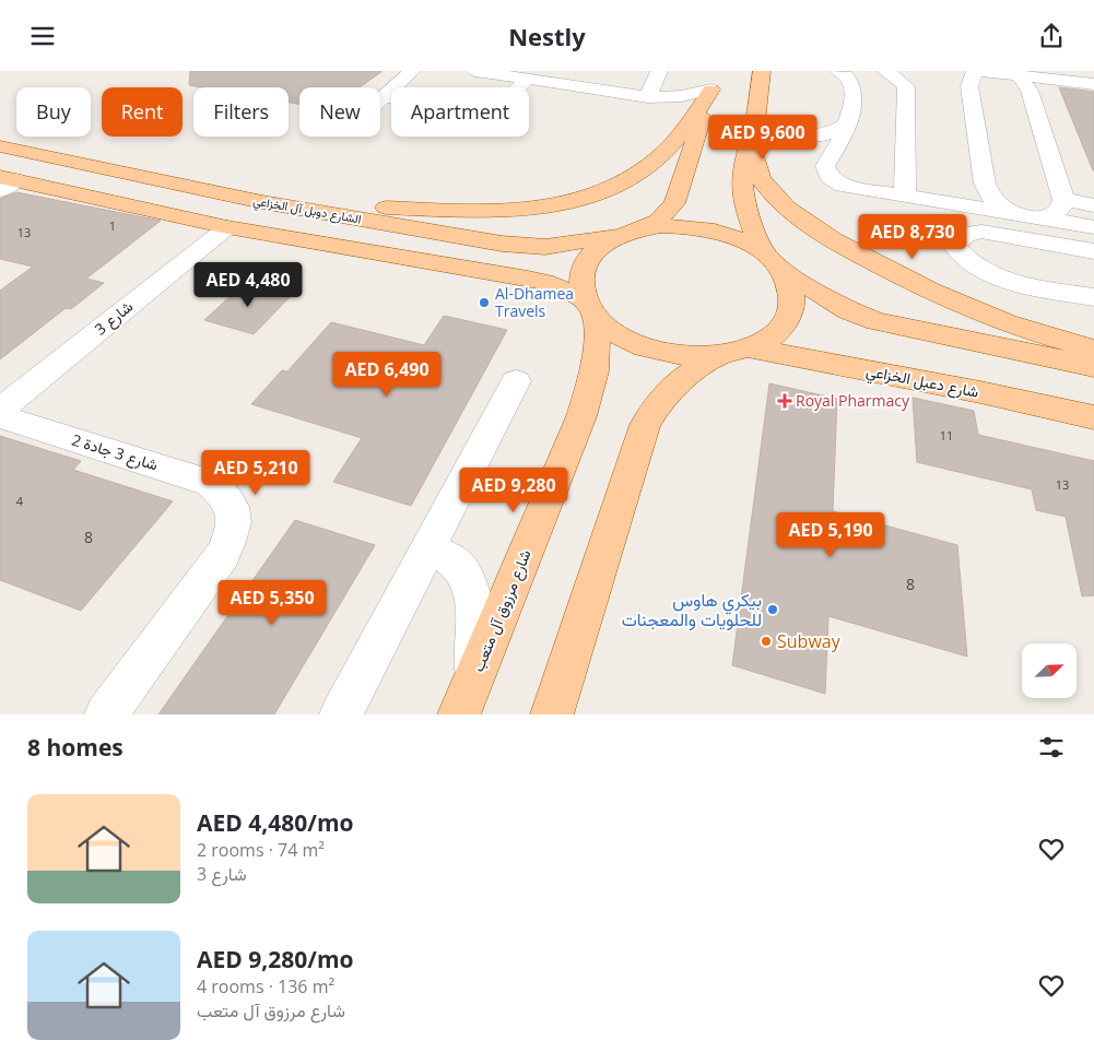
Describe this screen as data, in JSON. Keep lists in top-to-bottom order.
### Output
{
  "streets": {
    "main road": ["الشارع دوبل آل الخزاعي", "شارع دعبل الخزاعي", "شارع مرزوق آل متعب"],
    "street": ["شارع 3", "شارع 3 جادة 2"]
  },
  "crossings": [
    ["الشارع دوبل آل الخزاعي", "شارع دعبل الخزاعي"],
    ["الشارع دوبل آل الخزاعي", "شارع مرزوق آل متعب"],
    ["شارع دعبل الخزاعي", "شارع مرزوق آل متعب"]
  ],
  "places": {
    "other": ["Al-Dhamea Travels", "بيكري هاوس للحلويات والمعجنات", "Subway"],
    "health": ["Royal Pharmacy"]
  },
  "house_numbers": [
    "1",
    "13",
    "11",
    "13",
    "4",
    "8",
    "8"
  ],
  "north": "top right",
  "page": {
    "header": "Nestly",
    "chip": [
      "Buy",
      "Rent",
      "Filters",
      "New",
      "Apartment"
    ],
    "price": [
      "AED 9,600",
      "AED 8,730",
      "AED 4,480",
      "AED 6,490",
      "AED 5,210",
      "AED 9,280",
      "AED 5,190",
      "AED 5,350"
    ],
    "heading": "8 homes",
    "list": [
      {
        "name": "AED 4,480/mo",
        "note": "2 rooms · 74 m² · شارع 3"
      },
      {
        "name": "AED 9,280/mo",
        "note": "4 rooms · 136 m² · شارع مرزوق آل متعب"
      }
    ]
  }
}
